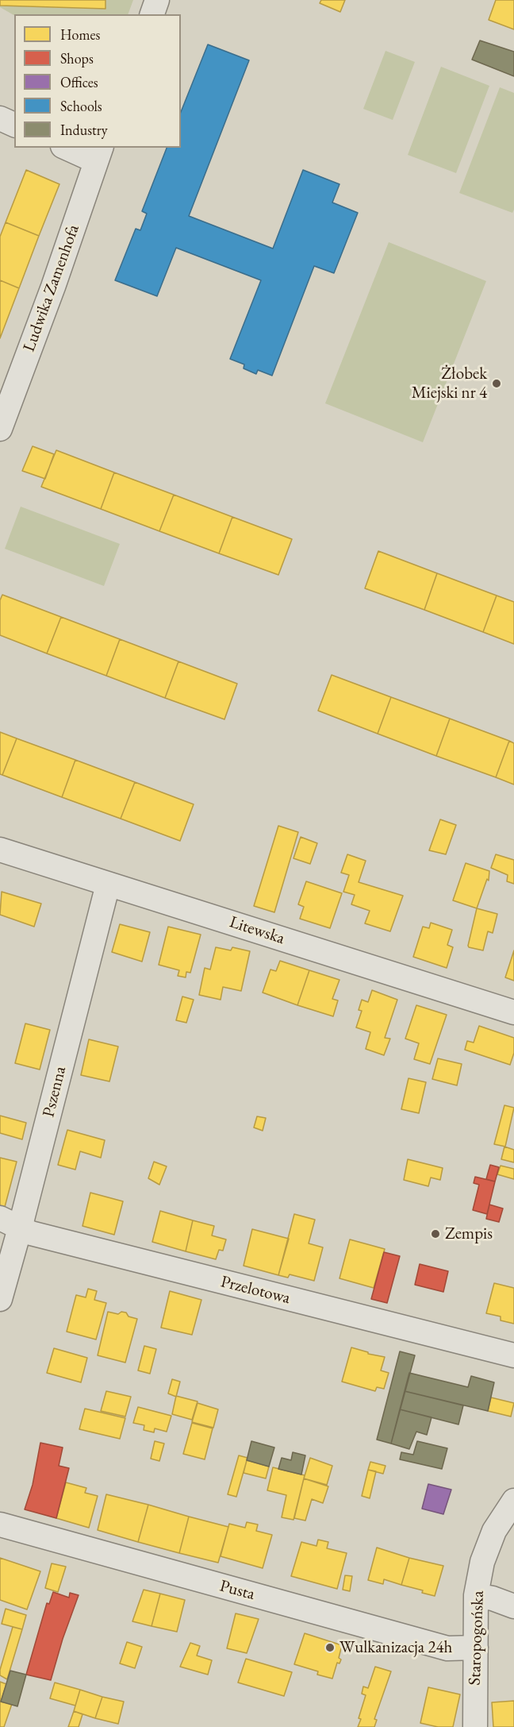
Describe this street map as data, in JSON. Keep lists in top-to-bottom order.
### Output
{
  "streets": {
    "street": [
      "Ludwika Zamenhofa",
      "Litewska",
      "Pszenna",
      "Przelotowa",
      "Pusta",
      "Staropogońska"
    ]
  },
  "crossings": [
    ["Litewska", "Pszenna"],
    ["Pszenna", "Przelotowa"],
    ["Pusta", "Staropogońska"]
  ],
  "places": ["Żłobek Miejski nr 4", "Zempis", "Wulkanizacja 24h"],
  "legend": [
    "Homes",
    "Shops",
    "Offices",
    "Schools",
    "Industry"
  ]
}
